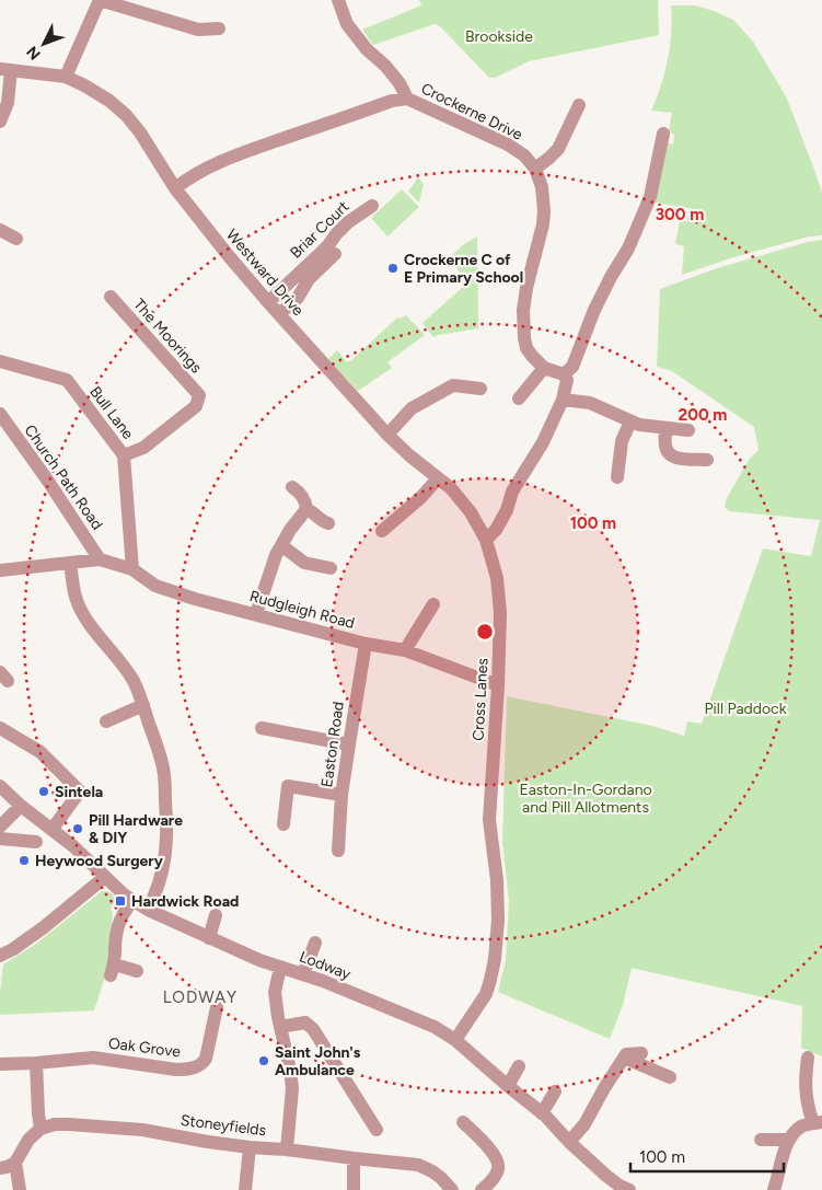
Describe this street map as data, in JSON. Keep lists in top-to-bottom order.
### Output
{
  "streets": {
    "street": [
      "Crockerne Drive",
      "Briar Court",
      "Westward Drive",
      "The Moorings",
      "Bull Lane",
      "Church Path Road",
      "Rudgleigh Road",
      "Cross Lanes",
      "Easton Road",
      "Lodway",
      "Oak Grove",
      "Stoneyfields"
    ]
  },
  "crossings": [
    ["Crockerne Drive", "Westward Drive"],
    ["Briar Court", "Westward Drive"],
    ["Westward Drive", "Cross Lanes"],
    ["The Moorings", "Bull Lane"],
    ["Bull Lane", "Rudgleigh Road"],
    ["Church Path Road", "Rudgleigh Road"],
    ["Rudgleigh Road", "Cross Lanes"],
    ["Rudgleigh Road", "Easton Road"],
    ["Cross Lanes", "Lodway"]
  ],
  "districts": ["LODWAY"],
  "parks": ["Brookside", "Pill Paddock", "Easton-In-Gordano and Pill Allotments"],
  "places": {
    "other": [
      "Crockerne C of E Primary School",
      "Sintela",
      "Pill Hardware & DIY",
      "Heywood Surgery",
      "Saint John's Ambulance"
    ],
    "transit": ["Hardwick Road"]
  },
  "scale_bar": "100 m",
  "north": "bottom left",
  "rings": ["300 m", "200 m", "100 m"]
}
